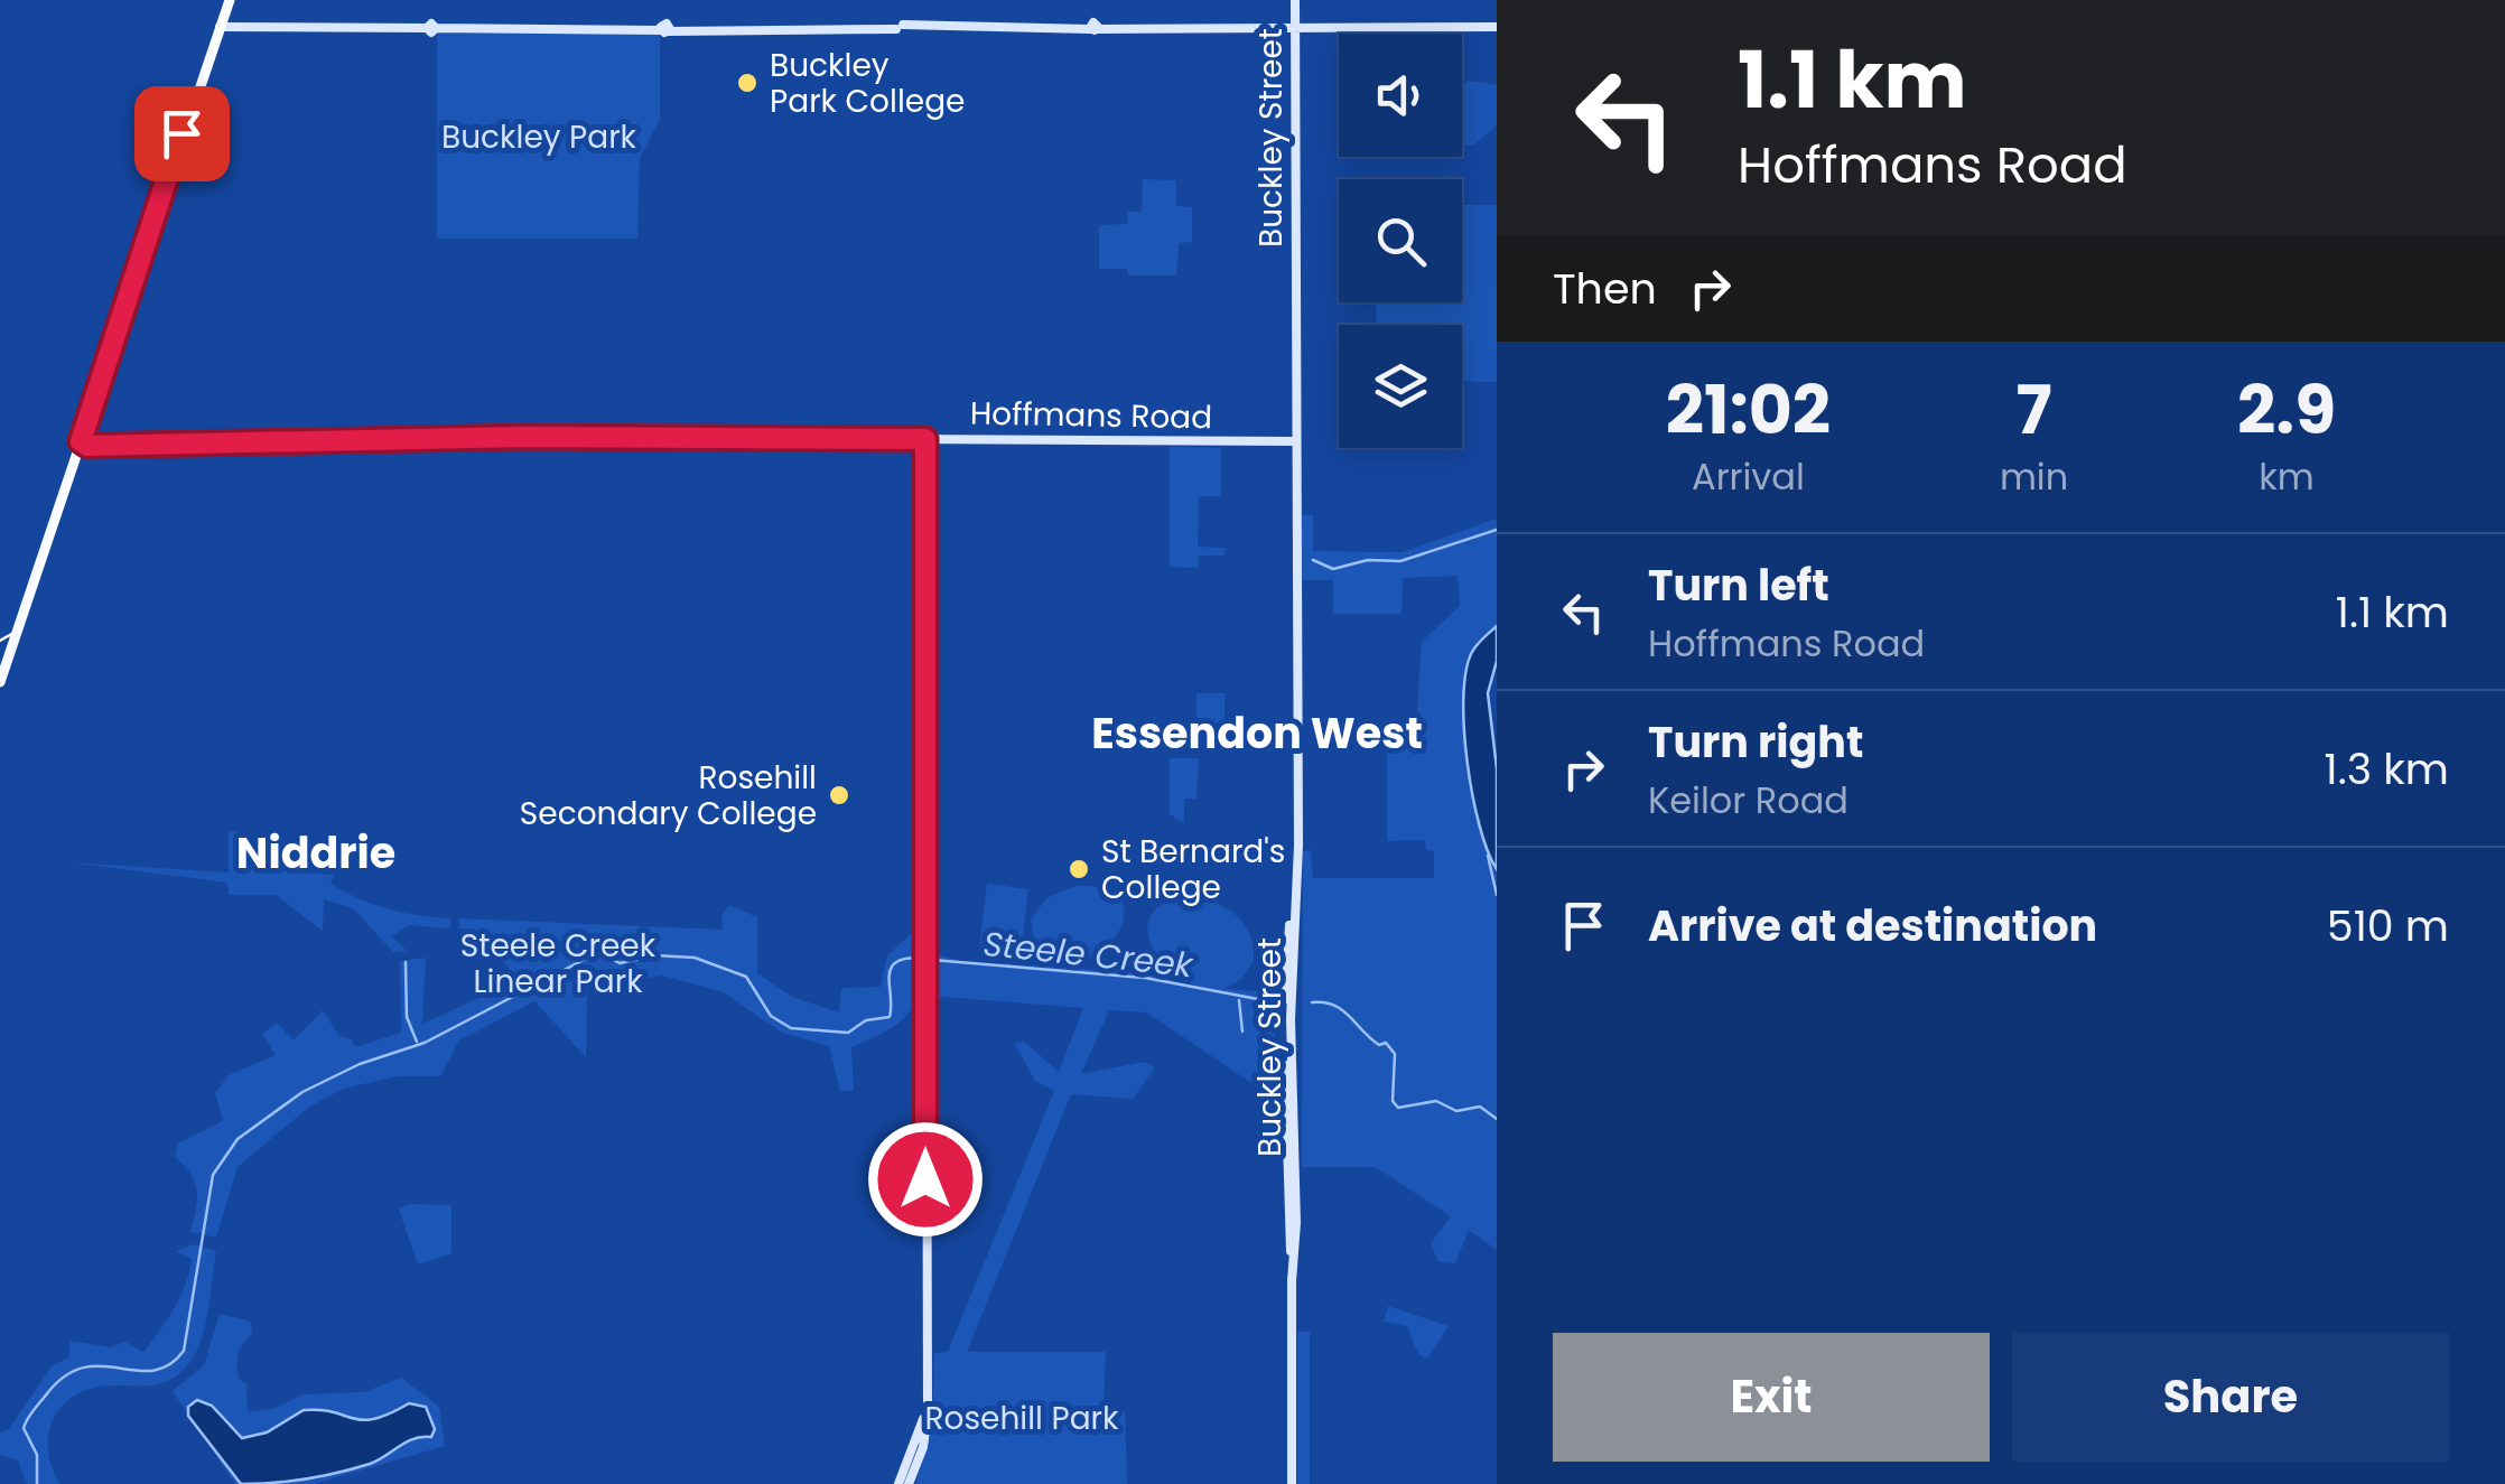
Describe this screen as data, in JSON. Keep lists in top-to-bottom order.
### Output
{
  "streets": {
    "main road": ["Buckley Street", "Hoffmans Road"]
  },
  "crossings": [
    ["Buckley Street", "Hoffmans Road"]
  ],
  "districts": ["Essendon West", "Niddrie"],
  "water": ["Steele Creek"],
  "parks": ["Buckley Park", "Steele Creek Linear Park", "Rosehill Park"],
  "places": ["Buckley Park College", "Rosehill Secondary College", "St Bernard's College"],
  "page": {
    "turn": ["1.1 km", "Hoffmans Road"],
    "then": "Then",
    "eta": [
      "21:02",
      "Arrival",
      "7",
      "min",
      "2.9",
      "km"
    ],
    "list": [
      {
        "name": "Turn left",
        "note": "Hoffmans Road",
        "value": "1.1 km"
      },
      {
        "name": "Turn right",
        "note": "Keilor Road",
        "value": "1.3 km"
      },
      {
        "name": "Arrive at destination",
        "value": "510 m"
      }
    ],
    "buttons": ["Exit", "Share"]
  }
}
